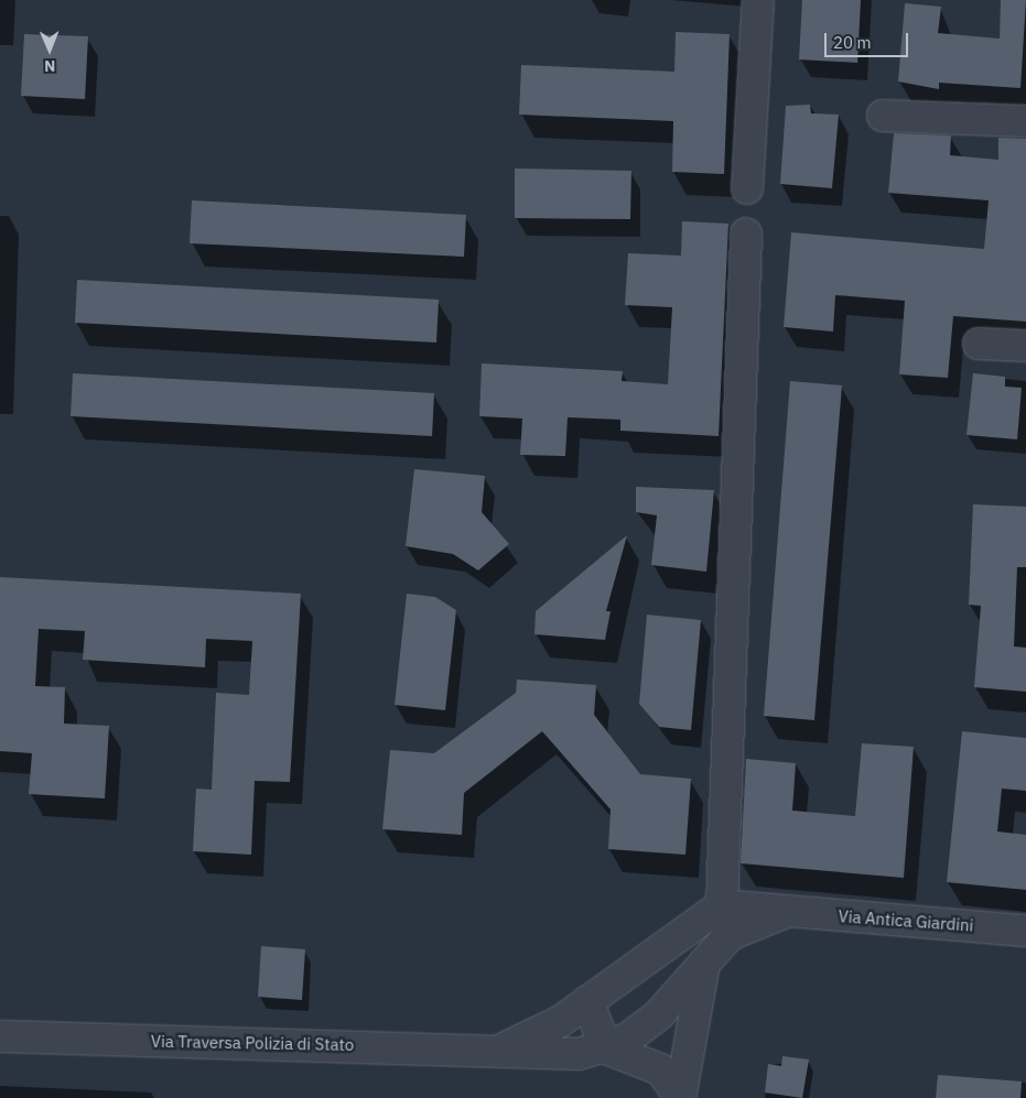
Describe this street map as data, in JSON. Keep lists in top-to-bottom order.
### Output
{
  "streets": {
    "street": ["Via Antica Giardini", "Via Traversa Polizia di Stato"]
  },
  "crossings": [
    ["Via Antica Giardini", "Via Traversa Polizia di Stato"]
  ],
  "scale_bar": "20 m",
  "north": "bottom"
}
